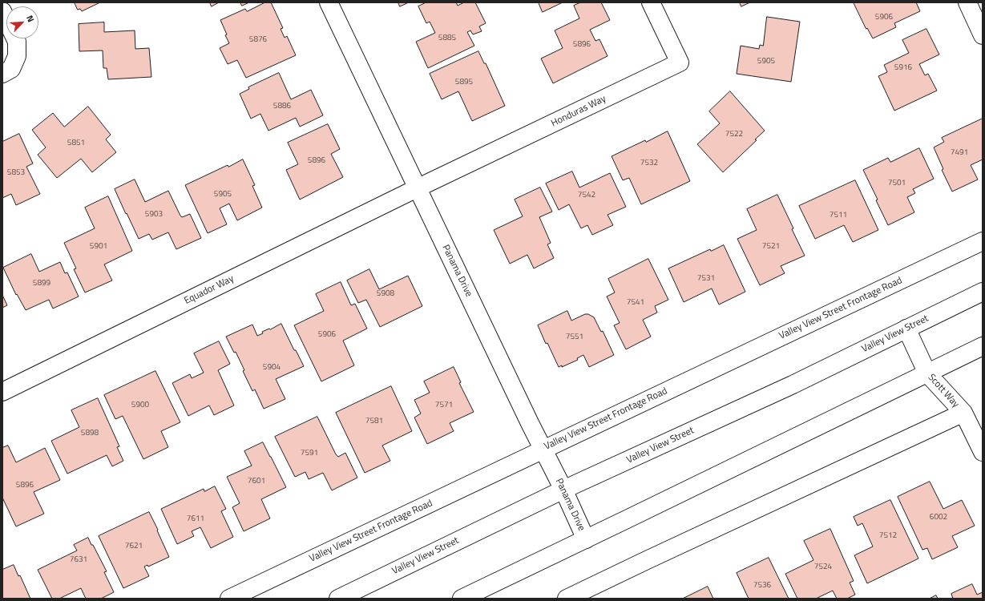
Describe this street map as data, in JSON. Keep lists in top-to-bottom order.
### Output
{
  "streets": {
    "street": [
      "Honduras Way",
      "Panama Drive",
      "Equador Way",
      "Valley View Street Frontage Road",
      "Valley View Street",
      "Scott Way"
    ]
  },
  "crossings": [
    ["Honduras Way", "Panama Drive"],
    ["Honduras Way", "Equador Way"],
    ["Panama Drive", "Equador Way"],
    ["Panama Drive", "Valley View Street Frontage Road"],
    ["Panama Drive", "Valley View Street"],
    ["Valley View Street", "Scott Way"]
  ],
  "house_numbers": [
    "5906",
    "5885",
    "5876",
    "5896",
    "5905",
    "5916",
    "5895",
    "5886",
    "7522",
    "5851",
    "7491",
    "5896",
    "7532",
    "5853",
    "7501",
    "5905",
    "7542",
    "5903",
    "7511",
    "5901",
    "7521",
    "7531",
    "5899",
    "5908",
    "7541",
    "5906",
    "7551",
    "5904",
    "5900",
    "7571",
    "7581",
    "5898",
    "7591",
    "7601",
    "5896",
    "6002",
    "7611",
    "7512",
    "7621",
    "7631",
    "7524",
    "7536"
  ],
  "north": "top right"
}
